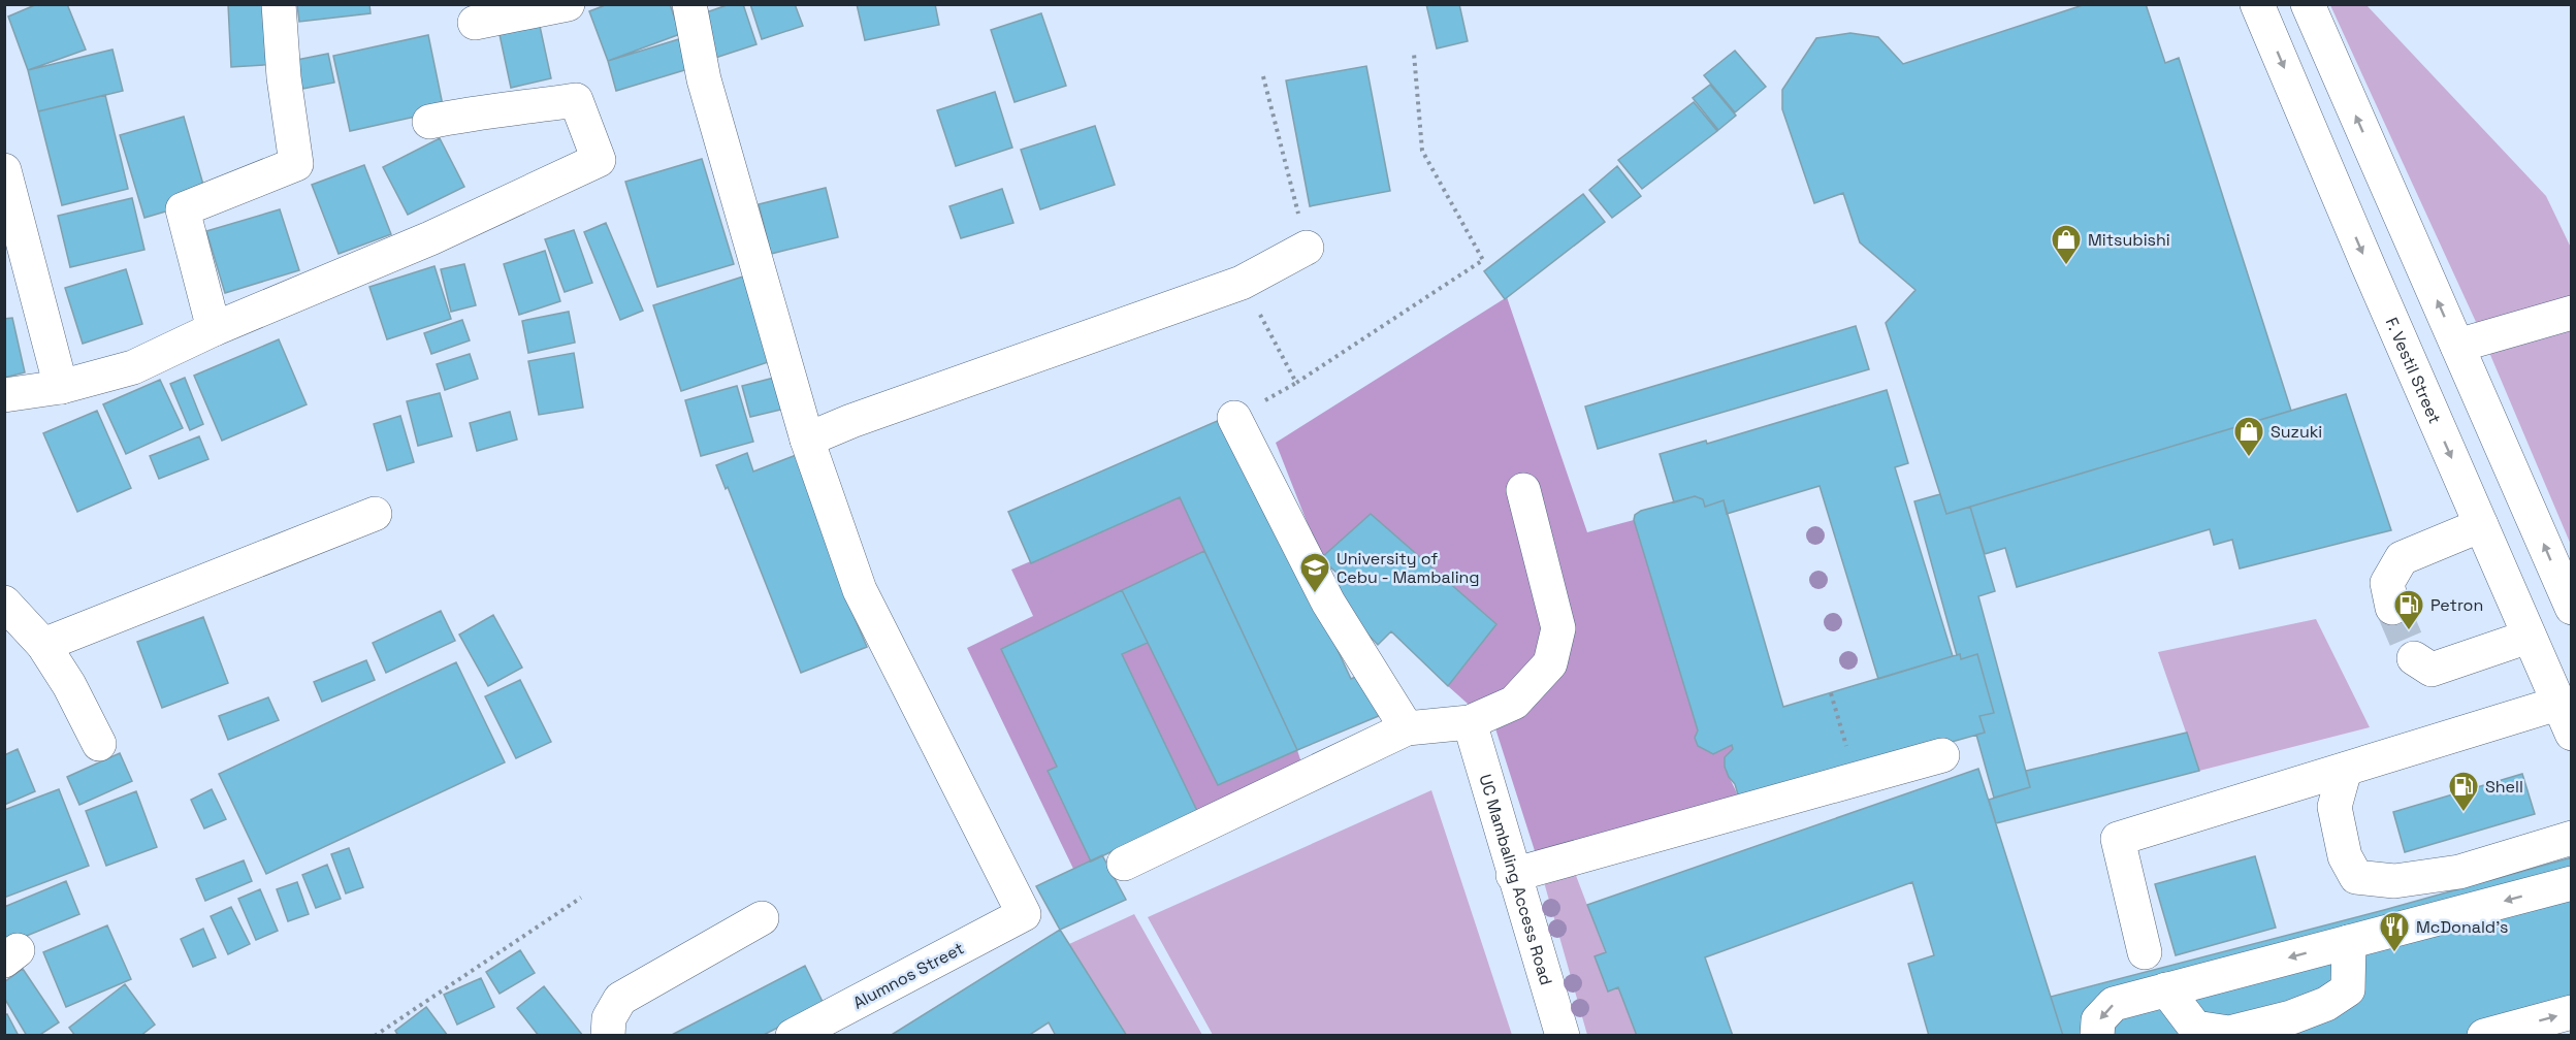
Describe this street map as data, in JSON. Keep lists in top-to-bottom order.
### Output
{
  "streets": {
    "street": ["F. Vestil Street", "UC Mambaling Access Road", "Alumnos Street"]
  },
  "places": {
    "shop": ["Mitsubishi", "Suzuki"],
    "school or university": ["University of Cebu - Mambaling"],
    "fuel station": ["Petron", "Shell"],
    "restaurant": ["McDonald's"]
  }
}
